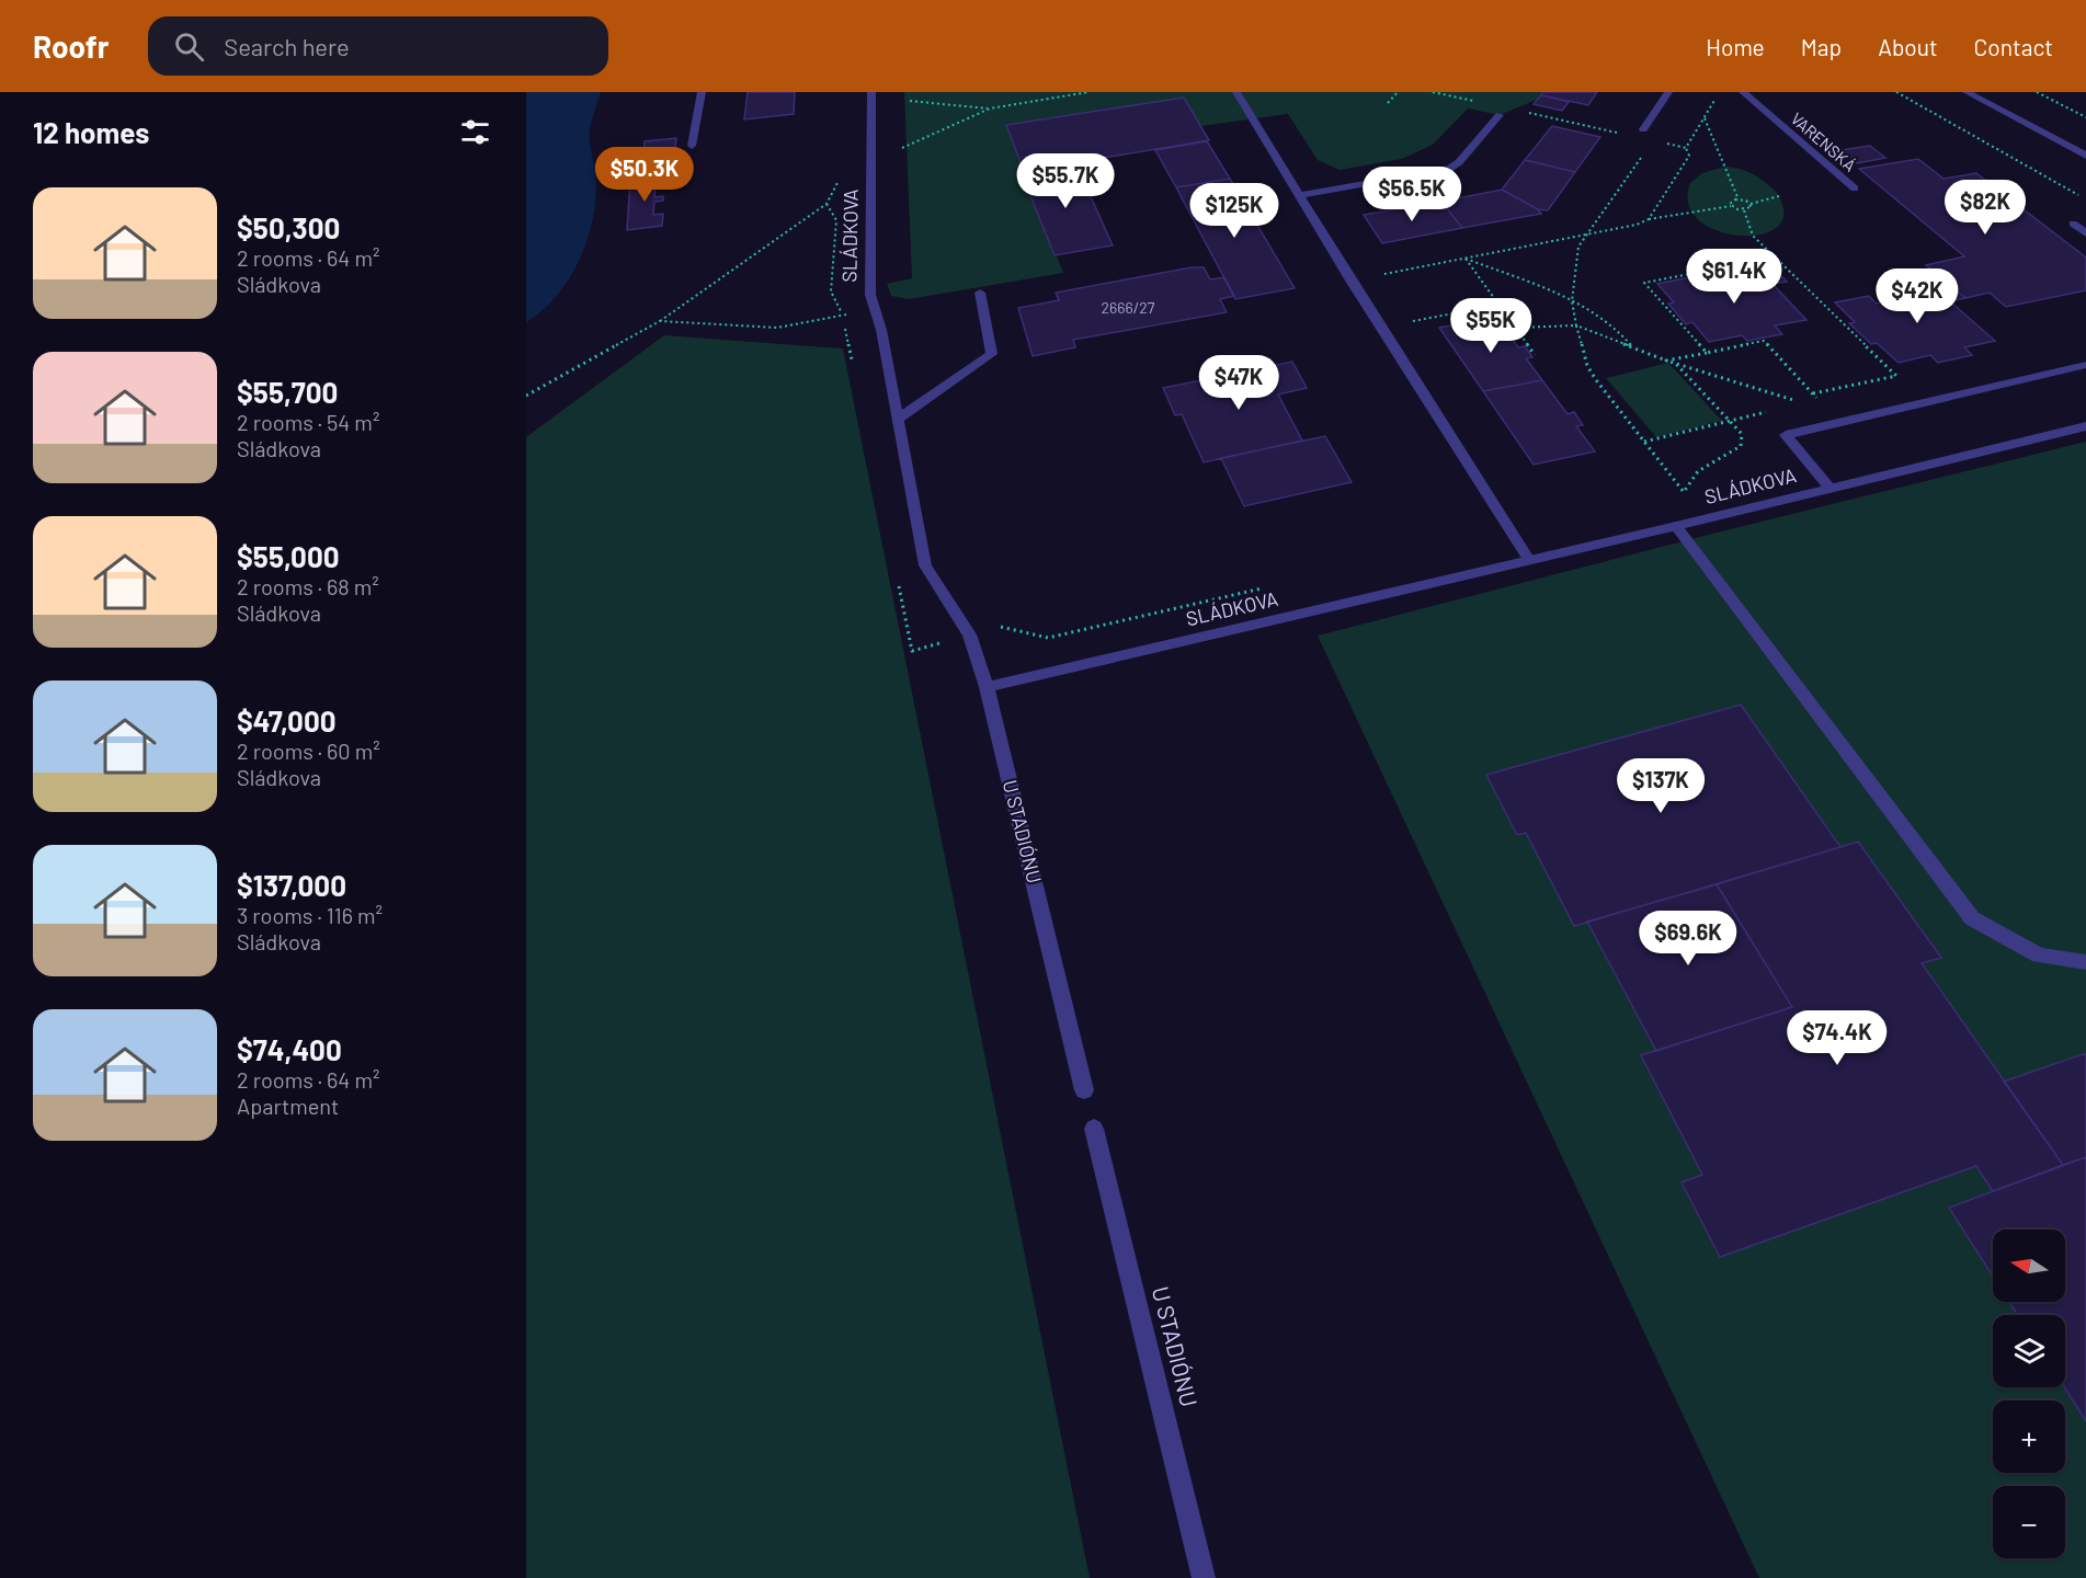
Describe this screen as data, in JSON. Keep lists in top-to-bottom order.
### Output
{
  "streets": {
    "street": ["VARENSKÁ", "SLÁDKOVA", "U STADIÓNU"]
  },
  "crossings": [
    ["SLÁDKOVA", "U STADIÓNU"]
  ],
  "house_numbers": ["2666/27"],
  "north": "left",
  "page": {
    "header": "Roofr",
    "search": "Search here",
    "nav": [
      "Home",
      "Map",
      "About",
      "Contact"
    ],
    "heading": "12 homes",
    "price": [
      "$50.3K",
      "$55.7K",
      "$56.5K",
      "$82K",
      "$125K",
      "$61.4K",
      "$42K",
      "$55K",
      "$47K",
      "$137K",
      "$69.6K",
      "$74.4K"
    ],
    "list": [
      {
        "name": "$50,300",
        "note": "2 rooms · 64 m² · Sládkova"
      },
      {
        "name": "$55,700",
        "note": "2 rooms · 54 m² · Sládkova"
      },
      {
        "name": "$55,000",
        "note": "2 rooms · 68 m² · Sládkova"
      },
      {
        "name": "$47,000",
        "note": "2 rooms · 60 m² · Sládkova"
      },
      {
        "name": "$137,000",
        "note": "3 rooms · 116 m² · Sládkova"
      },
      {
        "name": "$74,400",
        "note": "2 rooms · 64 m² · Apartment"
      }
    ],
    "map_buttons": ["+", "−"]
  }
}
